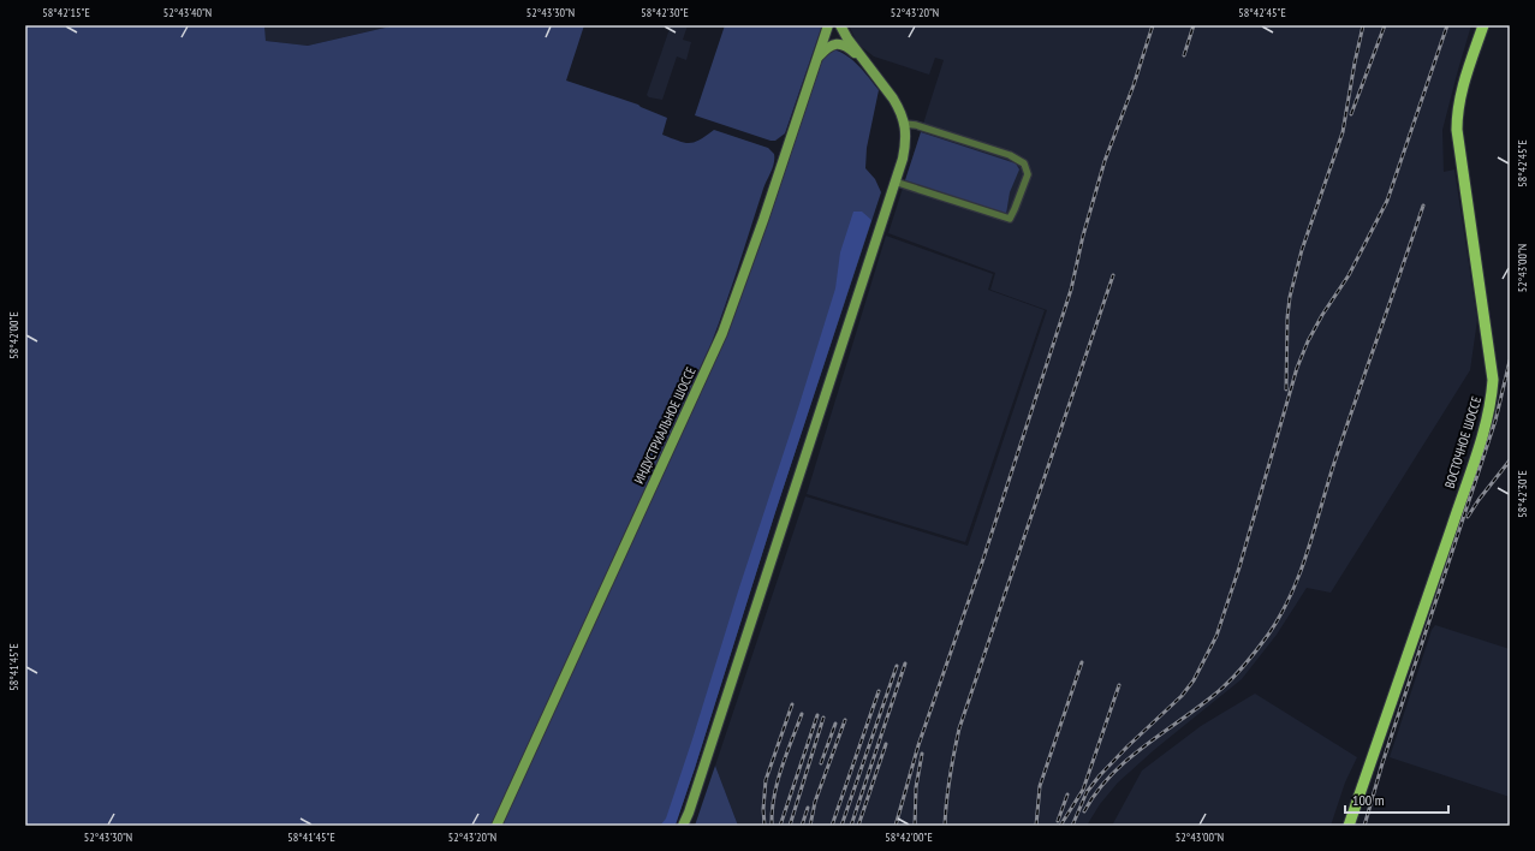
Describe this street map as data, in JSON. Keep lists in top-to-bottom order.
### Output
{
  "streets": {
    "main road": ["ИНДУСТРИАЛЬНОЕ ШОССЕ", "ВОСТОЧНОЕ ШОССЕ"]
  },
  "scale_bar": "100 m",
  "coordinates": [
    "58°42'15\"E",
    "52°43'40\"N",
    "52°43'30\"N",
    "58°42'30\"E",
    "52°43'20\"N",
    "58°42'45\"E",
    "52°43'00\"N",
    "58°42'00\"E",
    "58°41'45\"E"
  ]
}
